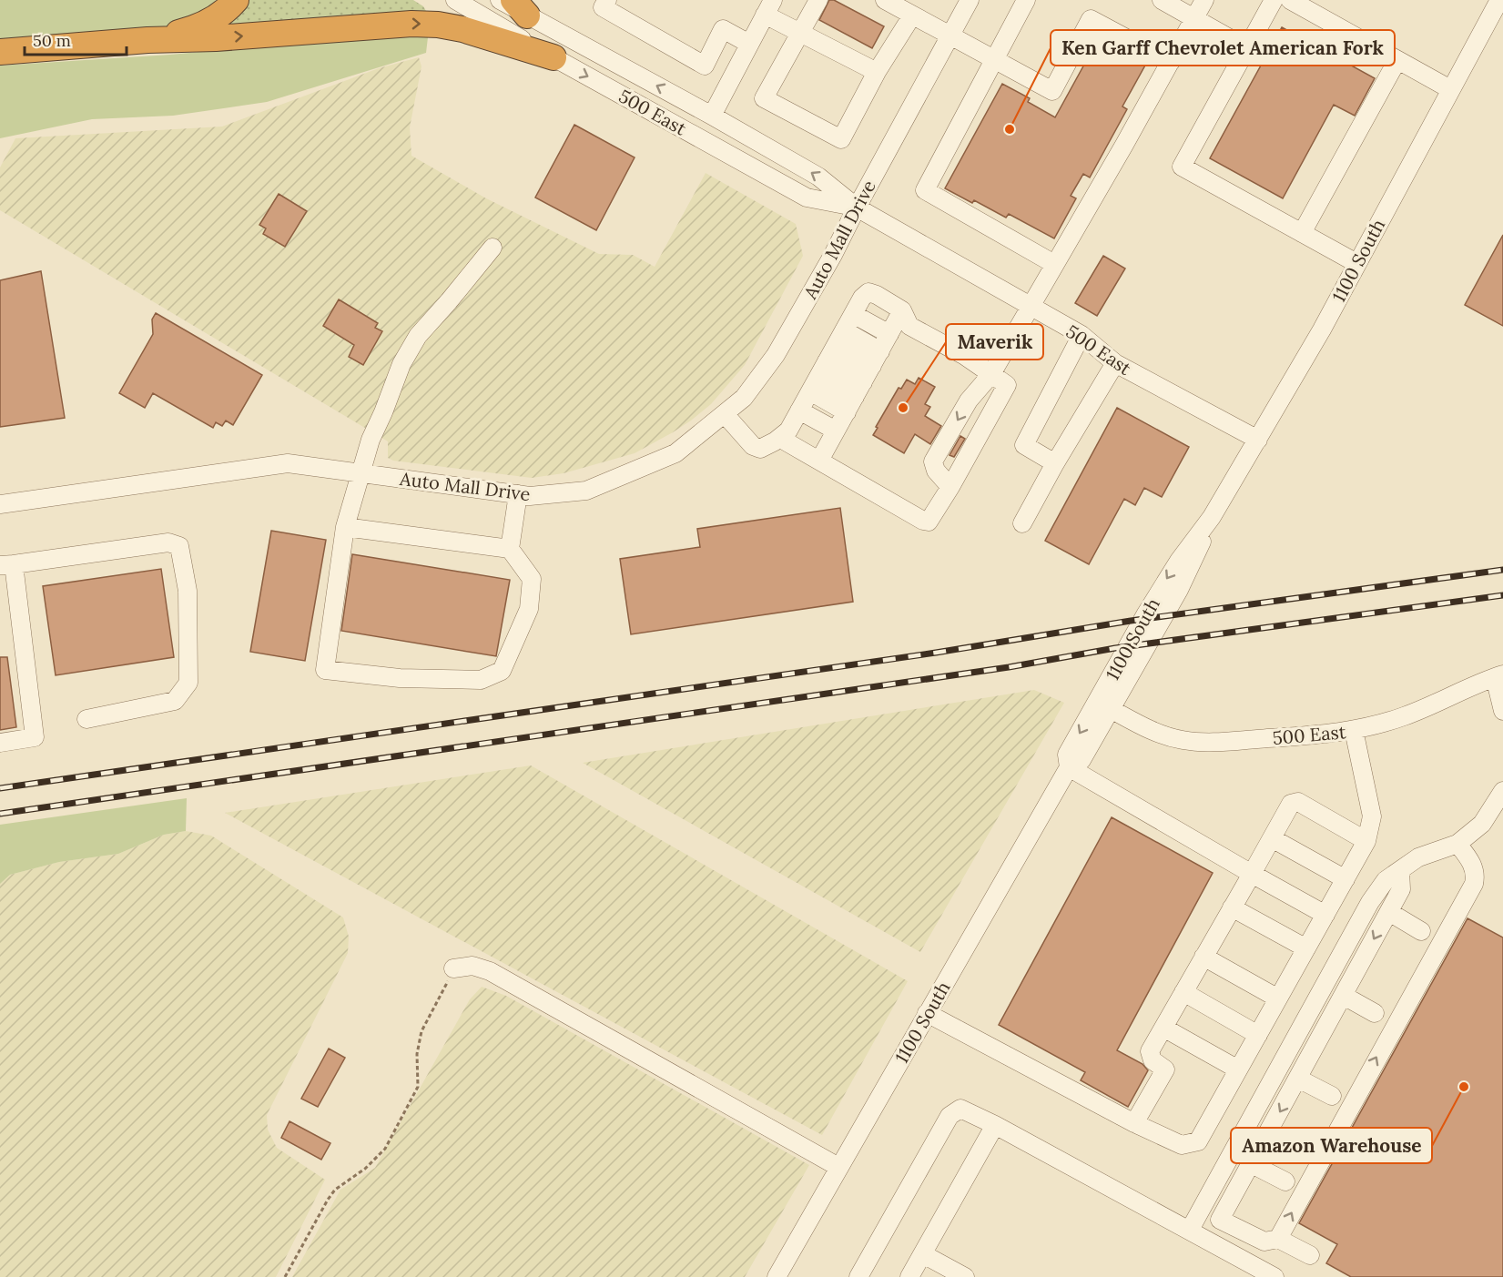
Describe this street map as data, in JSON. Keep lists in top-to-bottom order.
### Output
{
  "streets": {
    "street": ["500 East", "Auto Mall Drive", "1100 South"]
  },
  "crossings": [
    ["500 East", "Auto Mall Drive"],
    ["500 East", "1100 South"]
  ],
  "places": ["Ken Garff Chevrolet American Fork", "Maverik", "Amazon Warehouse"],
  "scale_bar": "50 m"
}
